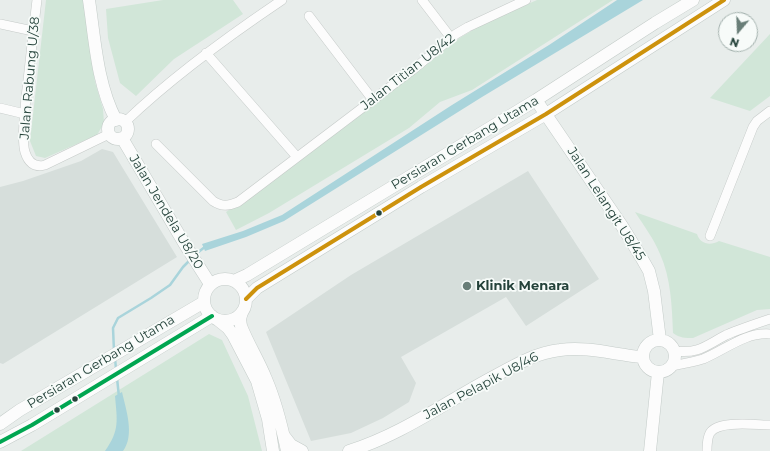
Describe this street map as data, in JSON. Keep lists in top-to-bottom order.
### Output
{
  "streets": {
    "main road": [
      "Persiaran Gerbang Utama",
      "Jalan Lelangit U8/45",
      "Jalan Jendela U8/20",
      "Jalan Pelapik U8/46"
    ],
    "street": ["Jalan Titian U8/42", "Jalan Rabung U/38"]
  },
  "crossings": [
    ["Jalan Rabung U/38", "Jalan Jendela U8/20"],
    ["Persiaran Gerbang Utama", "Jalan Lelangit U8/45"],
    ["Persiaran Gerbang Utama", "Jalan Jendela U8/20"],
    ["Jalan Lelangit U8/45", "Jalan Pelapik U8/46"]
  ],
  "places": ["Klinik Menara"],
  "north": "bottom"
}
